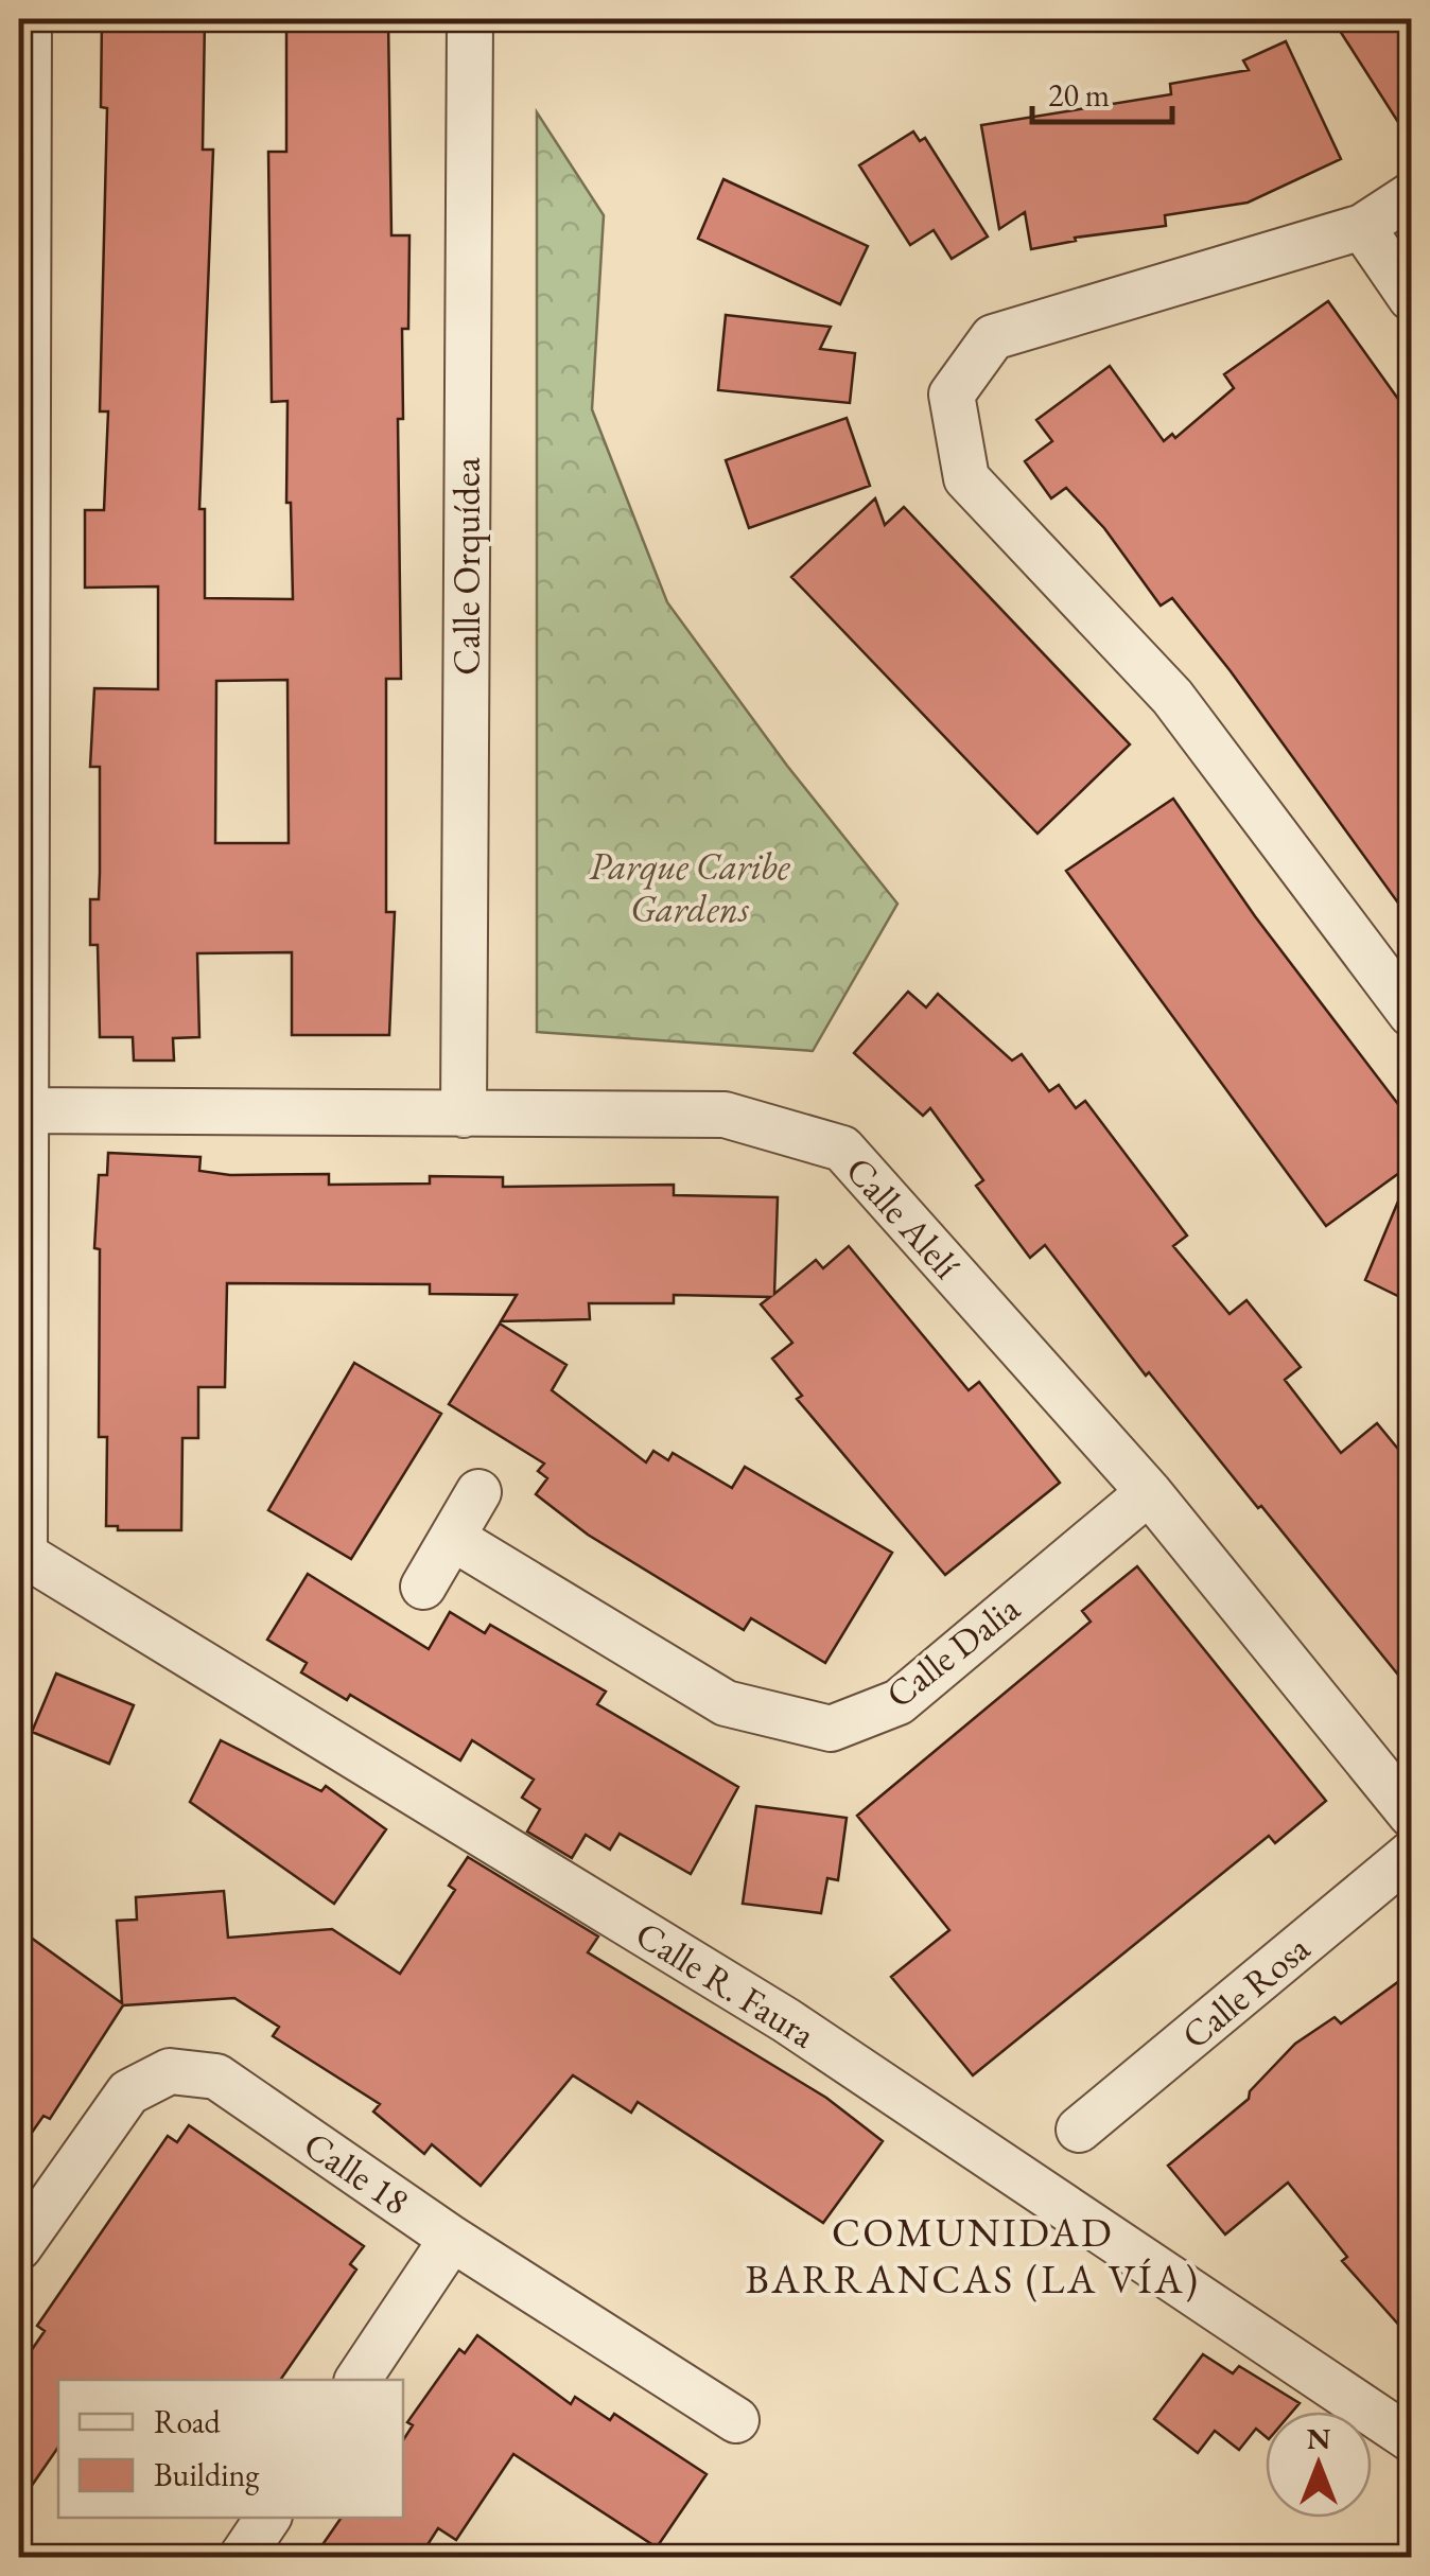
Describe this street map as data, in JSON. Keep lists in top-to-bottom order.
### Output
{
  "streets": {
    "street": [
      "Calle Orquídea",
      "Calle Alelí",
      "Calle Dalia",
      "Calle R. Faura",
      "Calle Rosa",
      "Calle 18"
    ]
  },
  "crossings": [
    ["Calle Orquídea", "Calle Alelí"],
    ["Calle Alelí", "Calle Dalia"]
  ],
  "districts": ["COMUNIDAD BARRANCAS (LA VÍA)"],
  "parks": ["Parque Caribe Gardens"],
  "legend": ["Road", "Building"],
  "scale_bar": "20 m",
  "north": "top"
}
